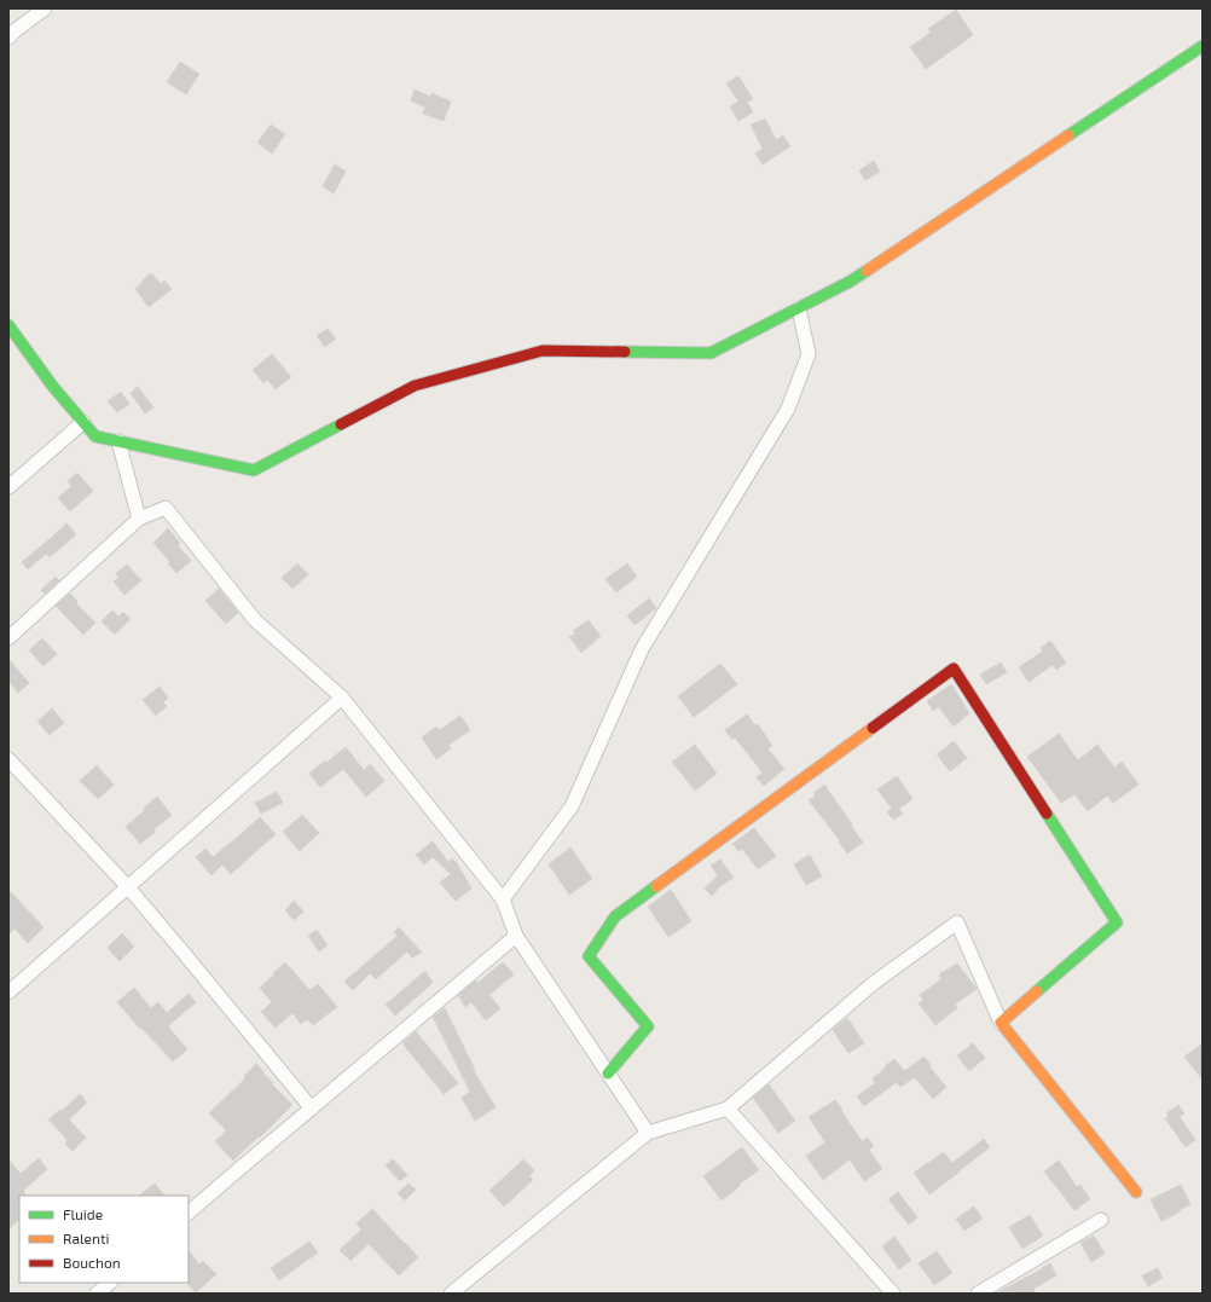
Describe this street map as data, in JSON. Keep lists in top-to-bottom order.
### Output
{
  "legend": ["Fluide", "Ralenti", "Bouchon"]
}
